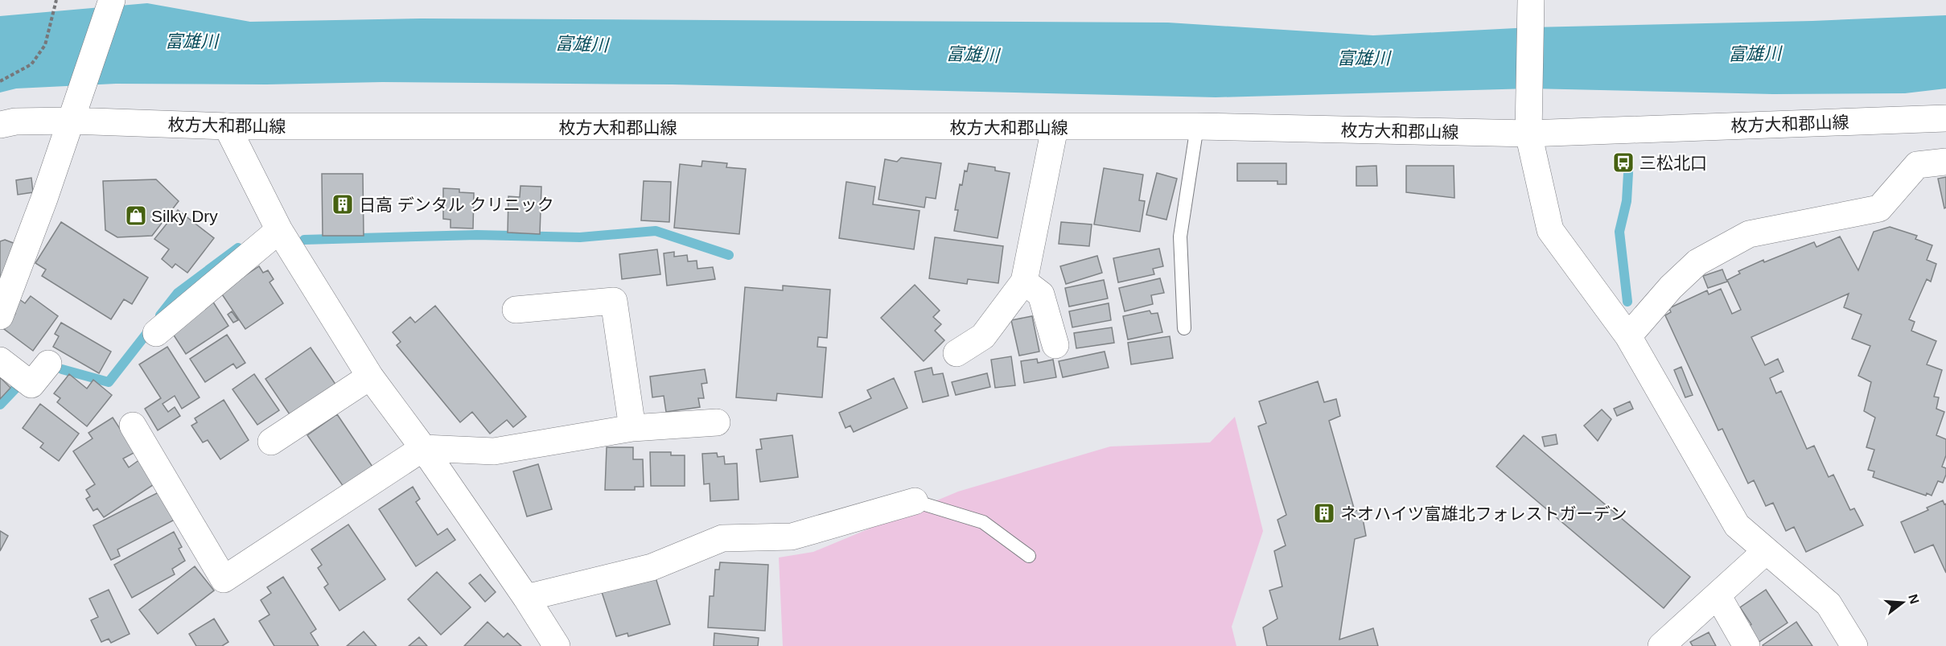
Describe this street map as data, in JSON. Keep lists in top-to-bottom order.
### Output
{
  "streets": {
    "street": ["枚方大和郡山線"]
  },
  "water": ["富雄川"],
  "places": {
    "bus stop": ["三松北口"],
    "building": ["日高 デンタル クリニック", "ネオハイツ富雄北フォレストガーデン"],
    "shop": ["Silky Dry"]
  },
  "north": "right"
}
